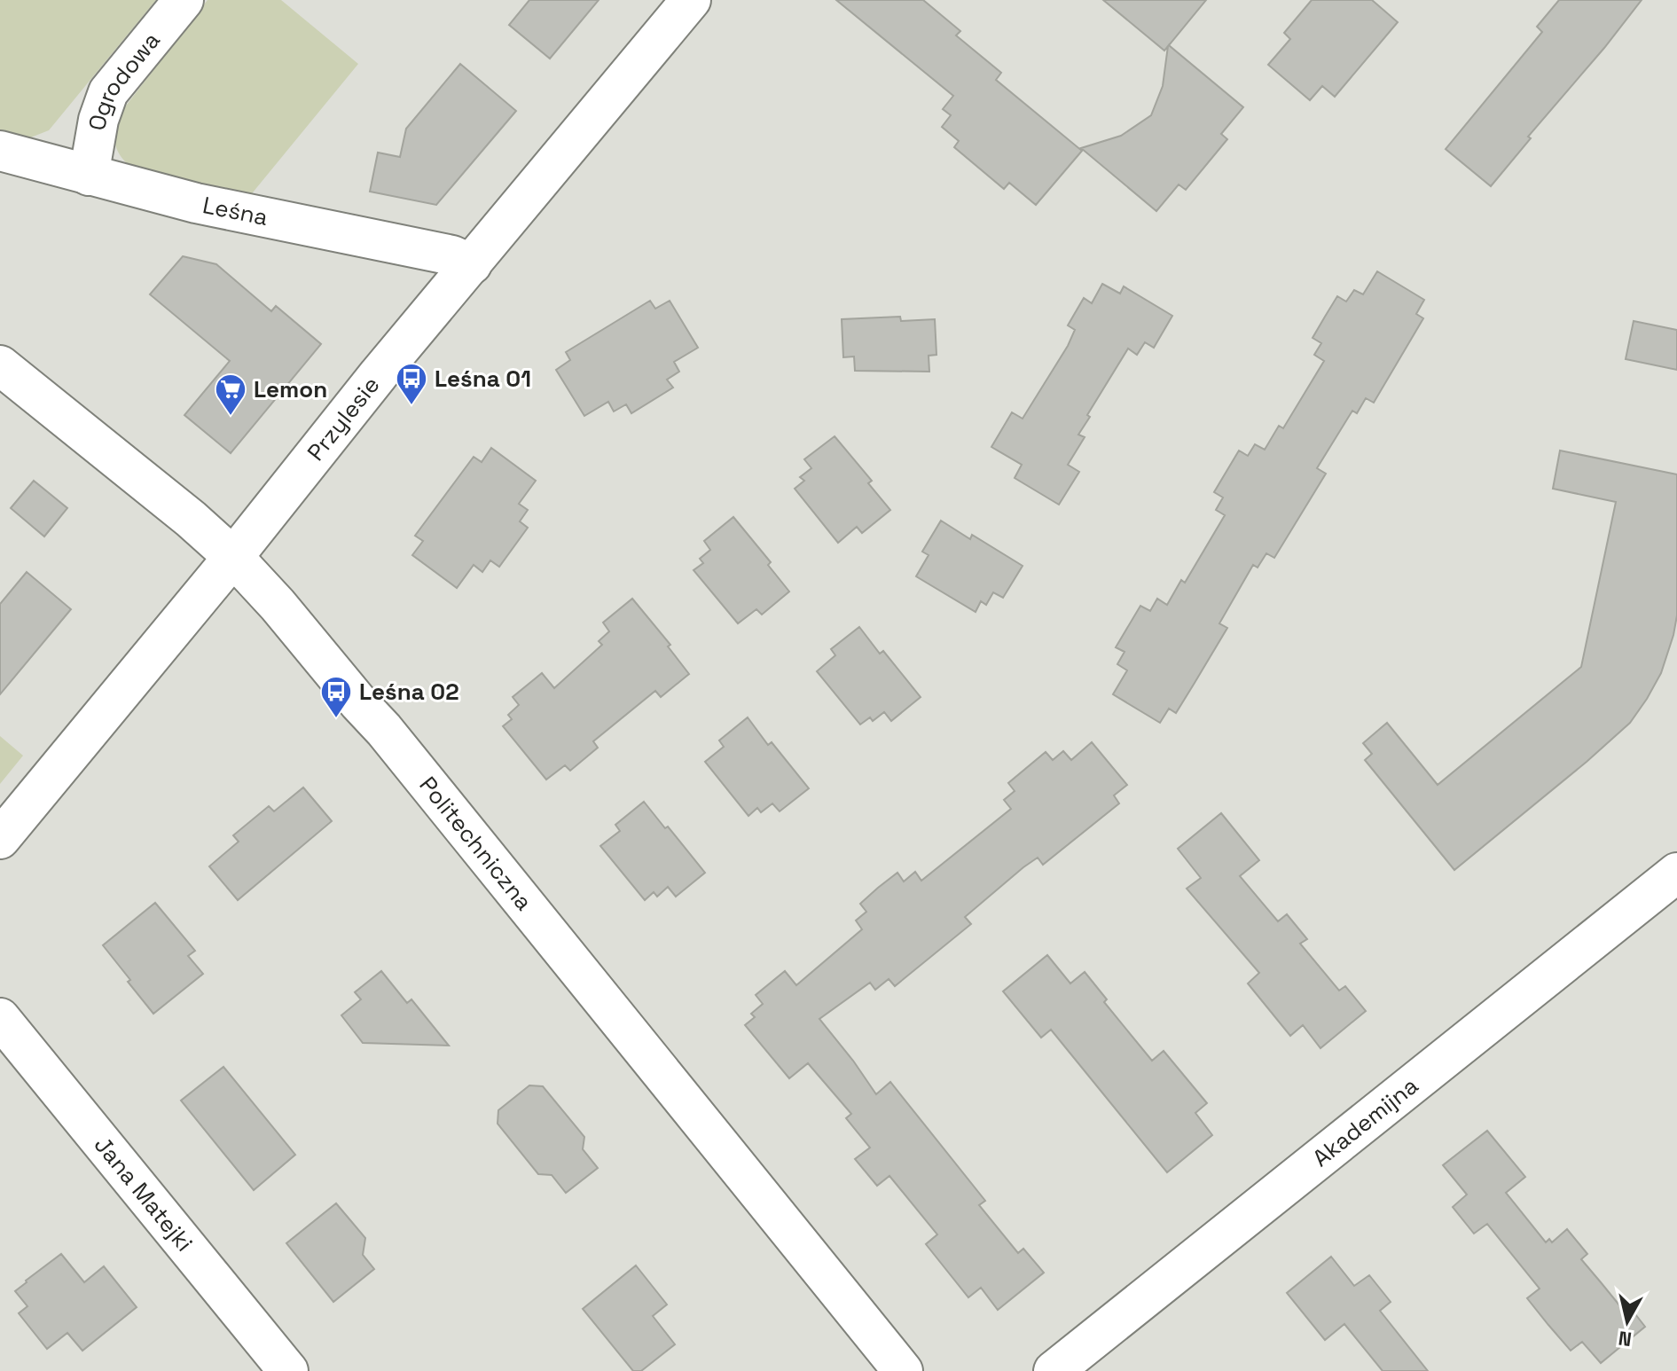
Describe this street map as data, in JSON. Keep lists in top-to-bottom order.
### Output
{
  "streets": {
    "street": [
      "Ogrodowa",
      "Leśna",
      "Przylesie",
      "Politechniczna",
      "Akademijna",
      "Jana Matejki"
    ]
  },
  "crossings": [
    ["Ogrodowa", "Leśna"],
    ["Leśna", "Przylesie"],
    ["Przylesie", "Politechniczna"]
  ],
  "places": {
    "bus stop": ["Leśna 01", "Leśna 02"],
    "supermarket": ["Lemon"]
  },
  "north": "bottom"
}
